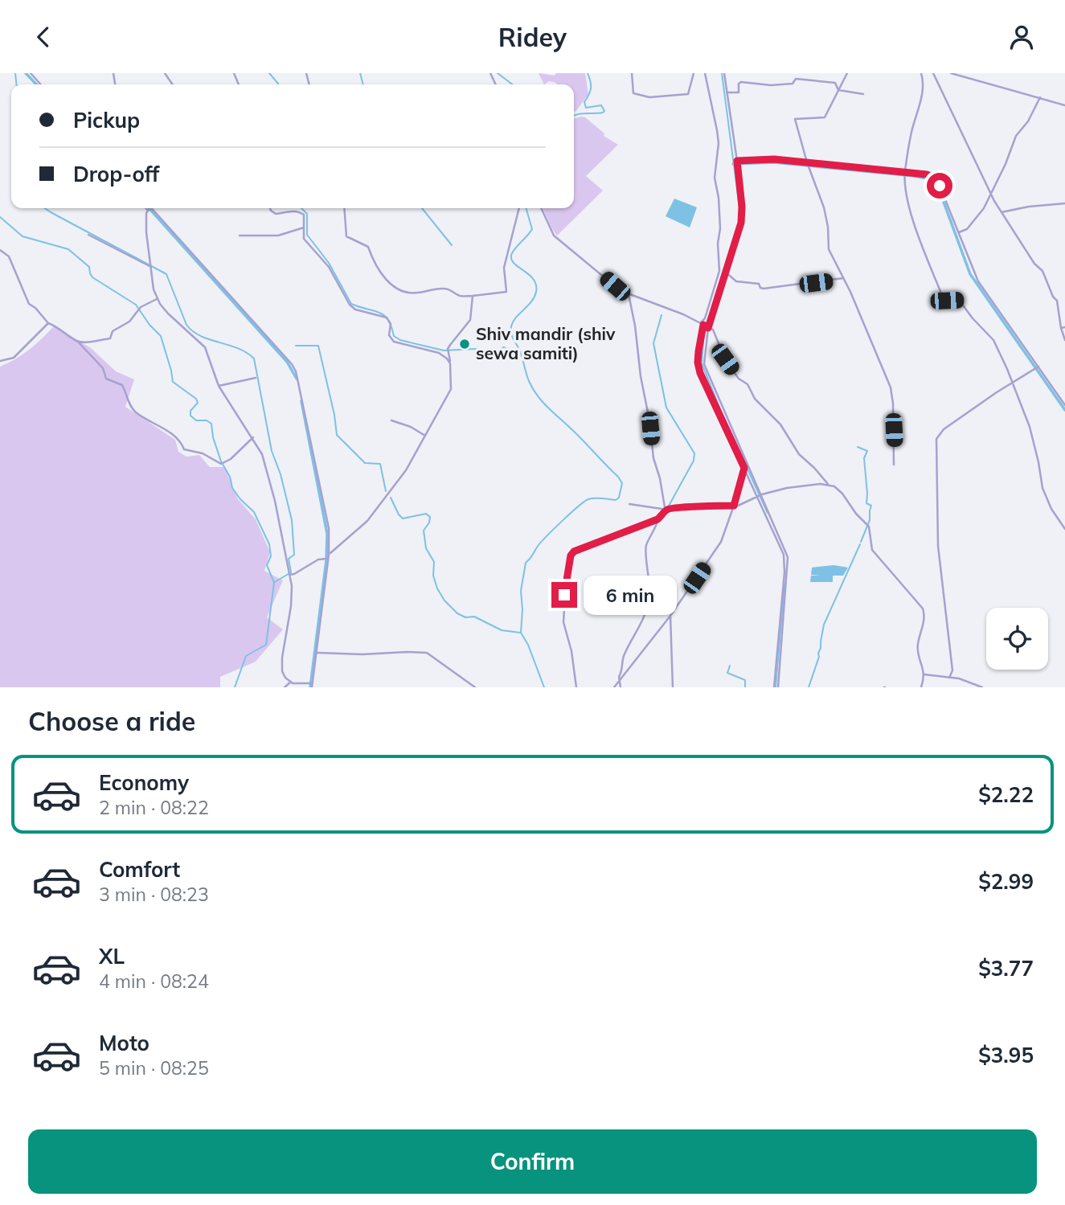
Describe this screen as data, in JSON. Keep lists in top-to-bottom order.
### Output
{
  "places": ["Shiv mandir (shiv sewa samiti)"],
  "page": {
    "header": "Ridey",
    "banner": ["Pickup", "Drop-off"],
    "bubble": "6 min",
    "heading": "Choose a ride",
    "list": [
      {
        "name": "Economy",
        "note": "2 min · 08:22",
        "value": "$2.22"
      },
      {
        "name": "Comfort",
        "note": "3 min · 08:23",
        "value": "$2.99"
      },
      {
        "name": "XL",
        "note": "4 min · 08:24",
        "value": "$3.77"
      },
      {
        "name": "Moto",
        "note": "5 min · 08:25",
        "value": "$3.95"
      }
    ],
    "buttons": "Confirm"
  }
}
